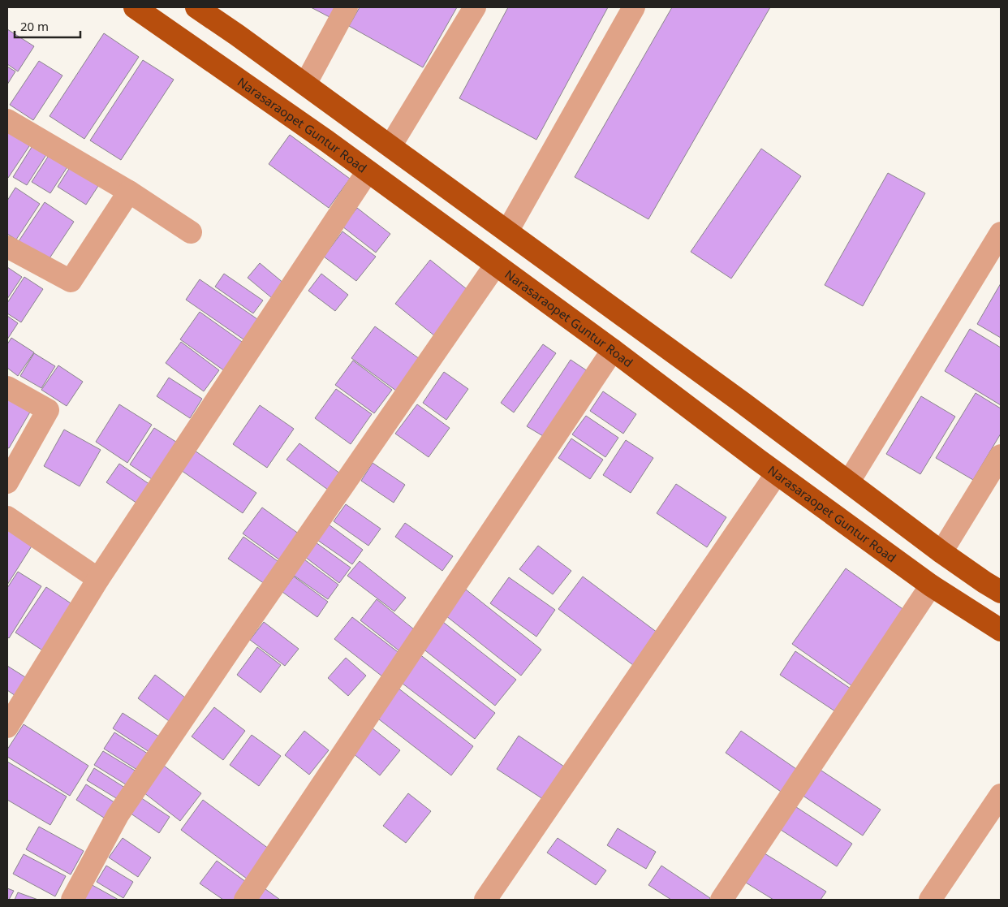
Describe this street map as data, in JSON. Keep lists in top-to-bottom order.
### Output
{
  "streets": {
    "highway": ["Narasaraopet Guntur Road"]
  },
  "scale_bar": "20 m"
}
